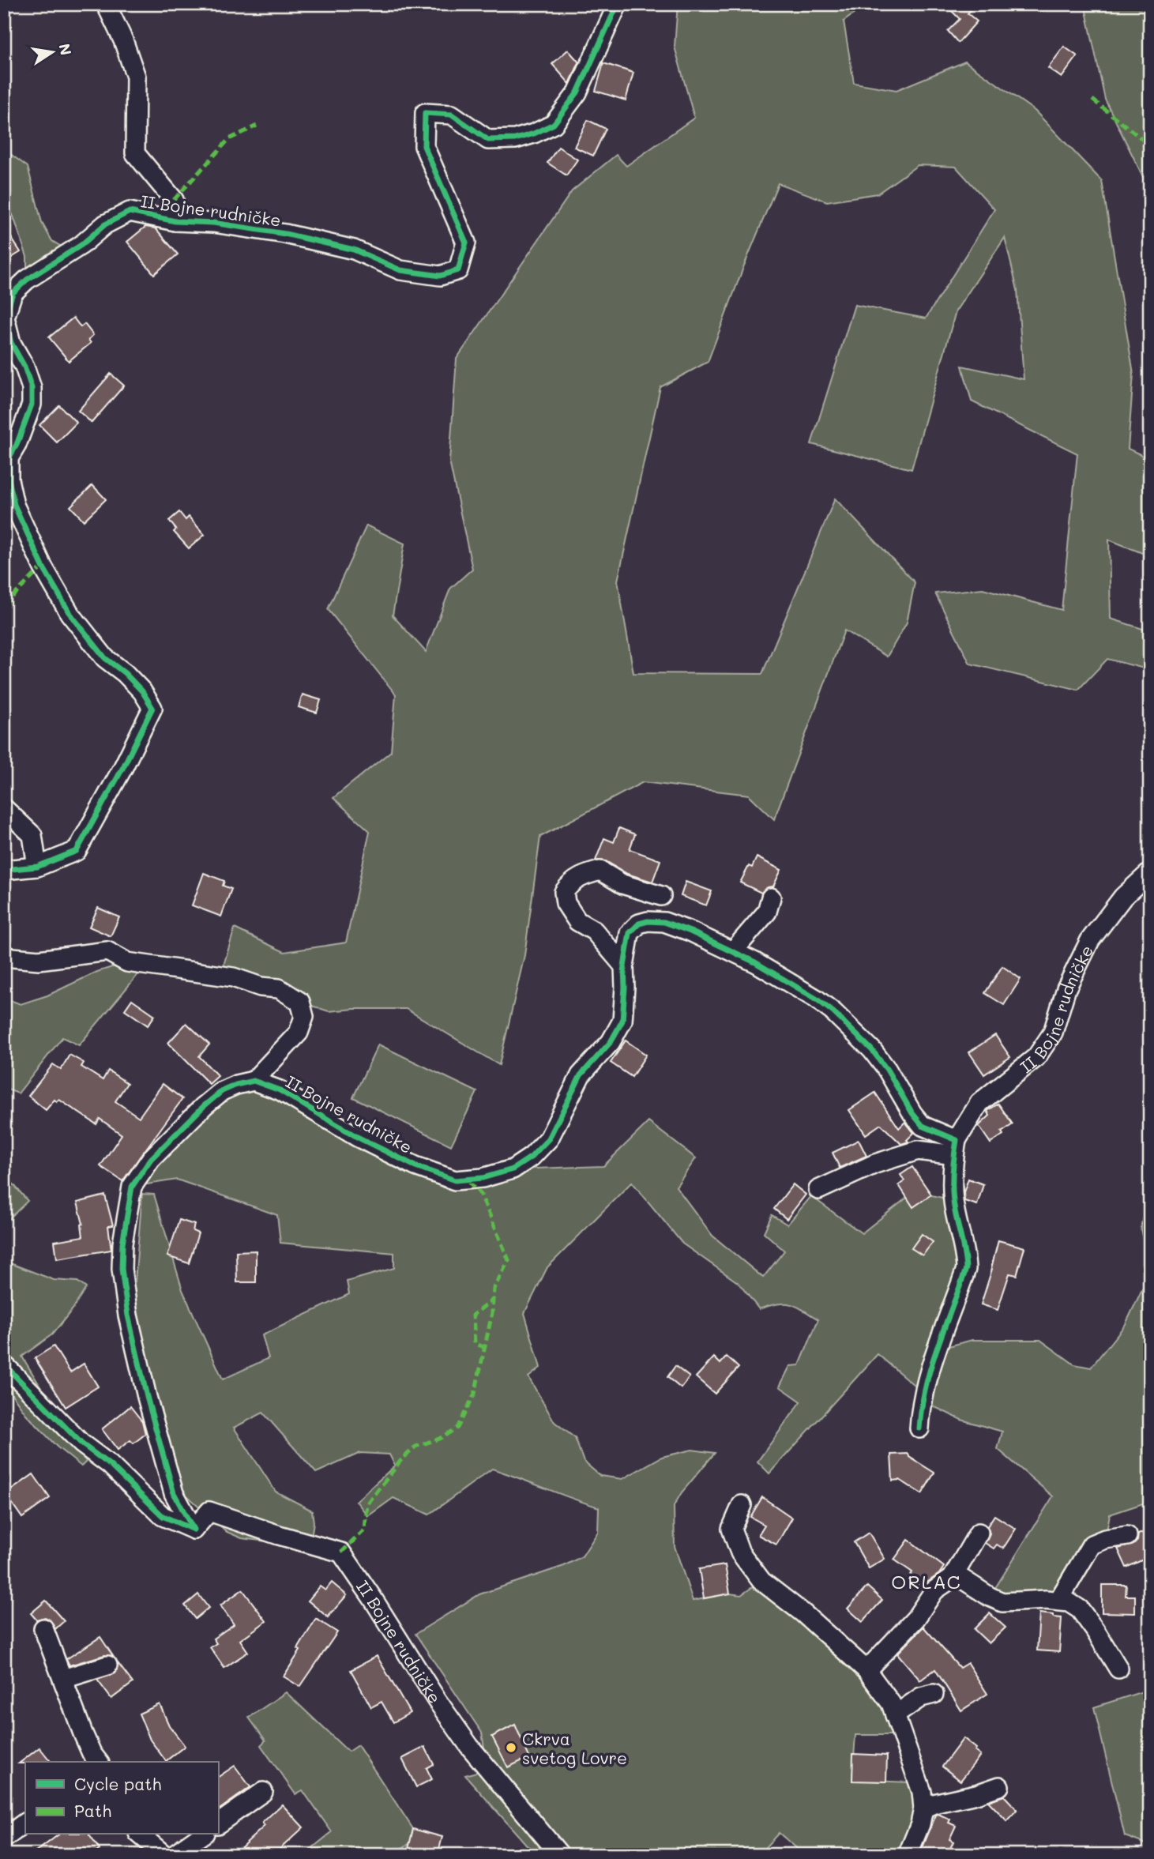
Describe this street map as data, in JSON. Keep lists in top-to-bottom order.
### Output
{
  "streets": {
    "street": ["II Bojne rudničke"]
  },
  "districts": ["ORLAC"],
  "places": ["Ckrva svetog Lovre"],
  "legend": ["Cycle path", "Path"],
  "north": "right"
}
